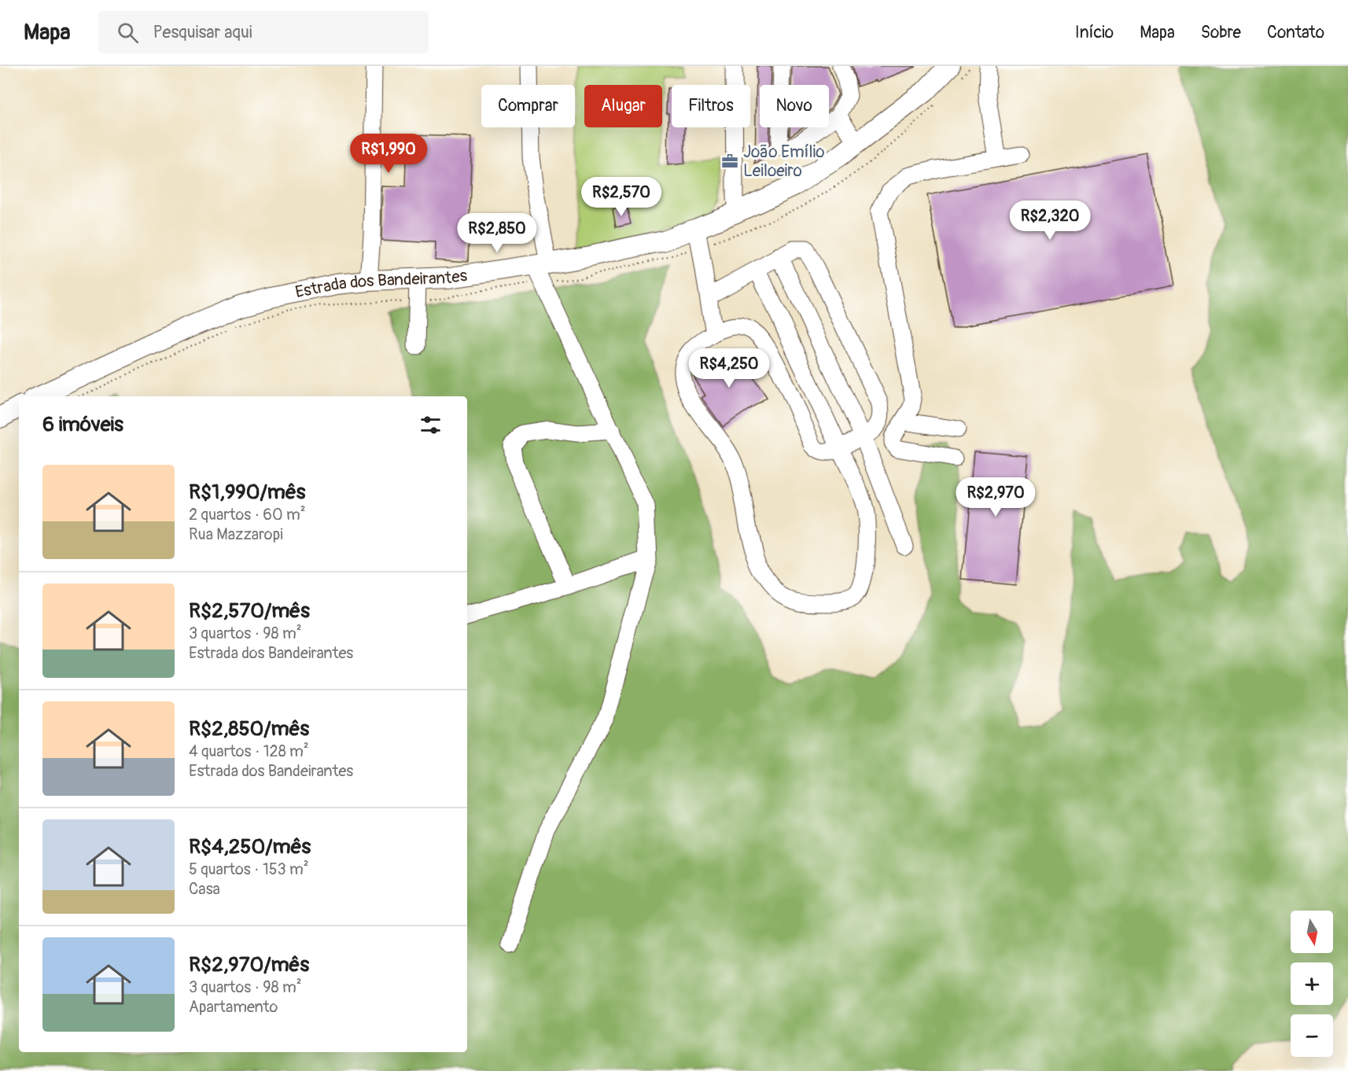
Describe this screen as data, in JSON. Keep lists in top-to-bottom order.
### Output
{
  "streets": {
    "main road": ["Estrada dos Bandeirantes"]
  },
  "places": {
    "office": ["João Emílio Leiloeiro"]
  },
  "north": "bottom",
  "page": {
    "header": "Mapa",
    "search": "Pesquisar aqui",
    "nav": [
      "Início",
      "Mapa",
      "Sobre",
      "Contato"
    ],
    "chip": [
      "Comprar",
      "Alugar",
      "Filtros",
      "Novo"
    ],
    "price": [
      "R$1,990",
      "R$2,570",
      "R$2,320",
      "R$2,850",
      "R$4,250",
      "R$2,970"
    ],
    "heading": "6 imóveis",
    "list": [
      {
        "name": "R$1,990/mês",
        "note": "2 quartos · 60 m² · Rua Mazzaropi"
      },
      {
        "name": "R$2,570/mês",
        "note": "3 quartos · 98 m² · Estrada dos Bandeirantes"
      },
      {
        "name": "R$2,850/mês",
        "note": "4 quartos · 128 m² · Estrada dos Bandeirantes"
      },
      {
        "name": "R$4,250/mês",
        "note": "5 quartos · 153 m² · Casa"
      },
      {
        "name": "R$2,970/mês",
        "note": "3 quartos · 98 m² · Apartamento"
      }
    ],
    "map_buttons": ["+", "−"]
  }
}
